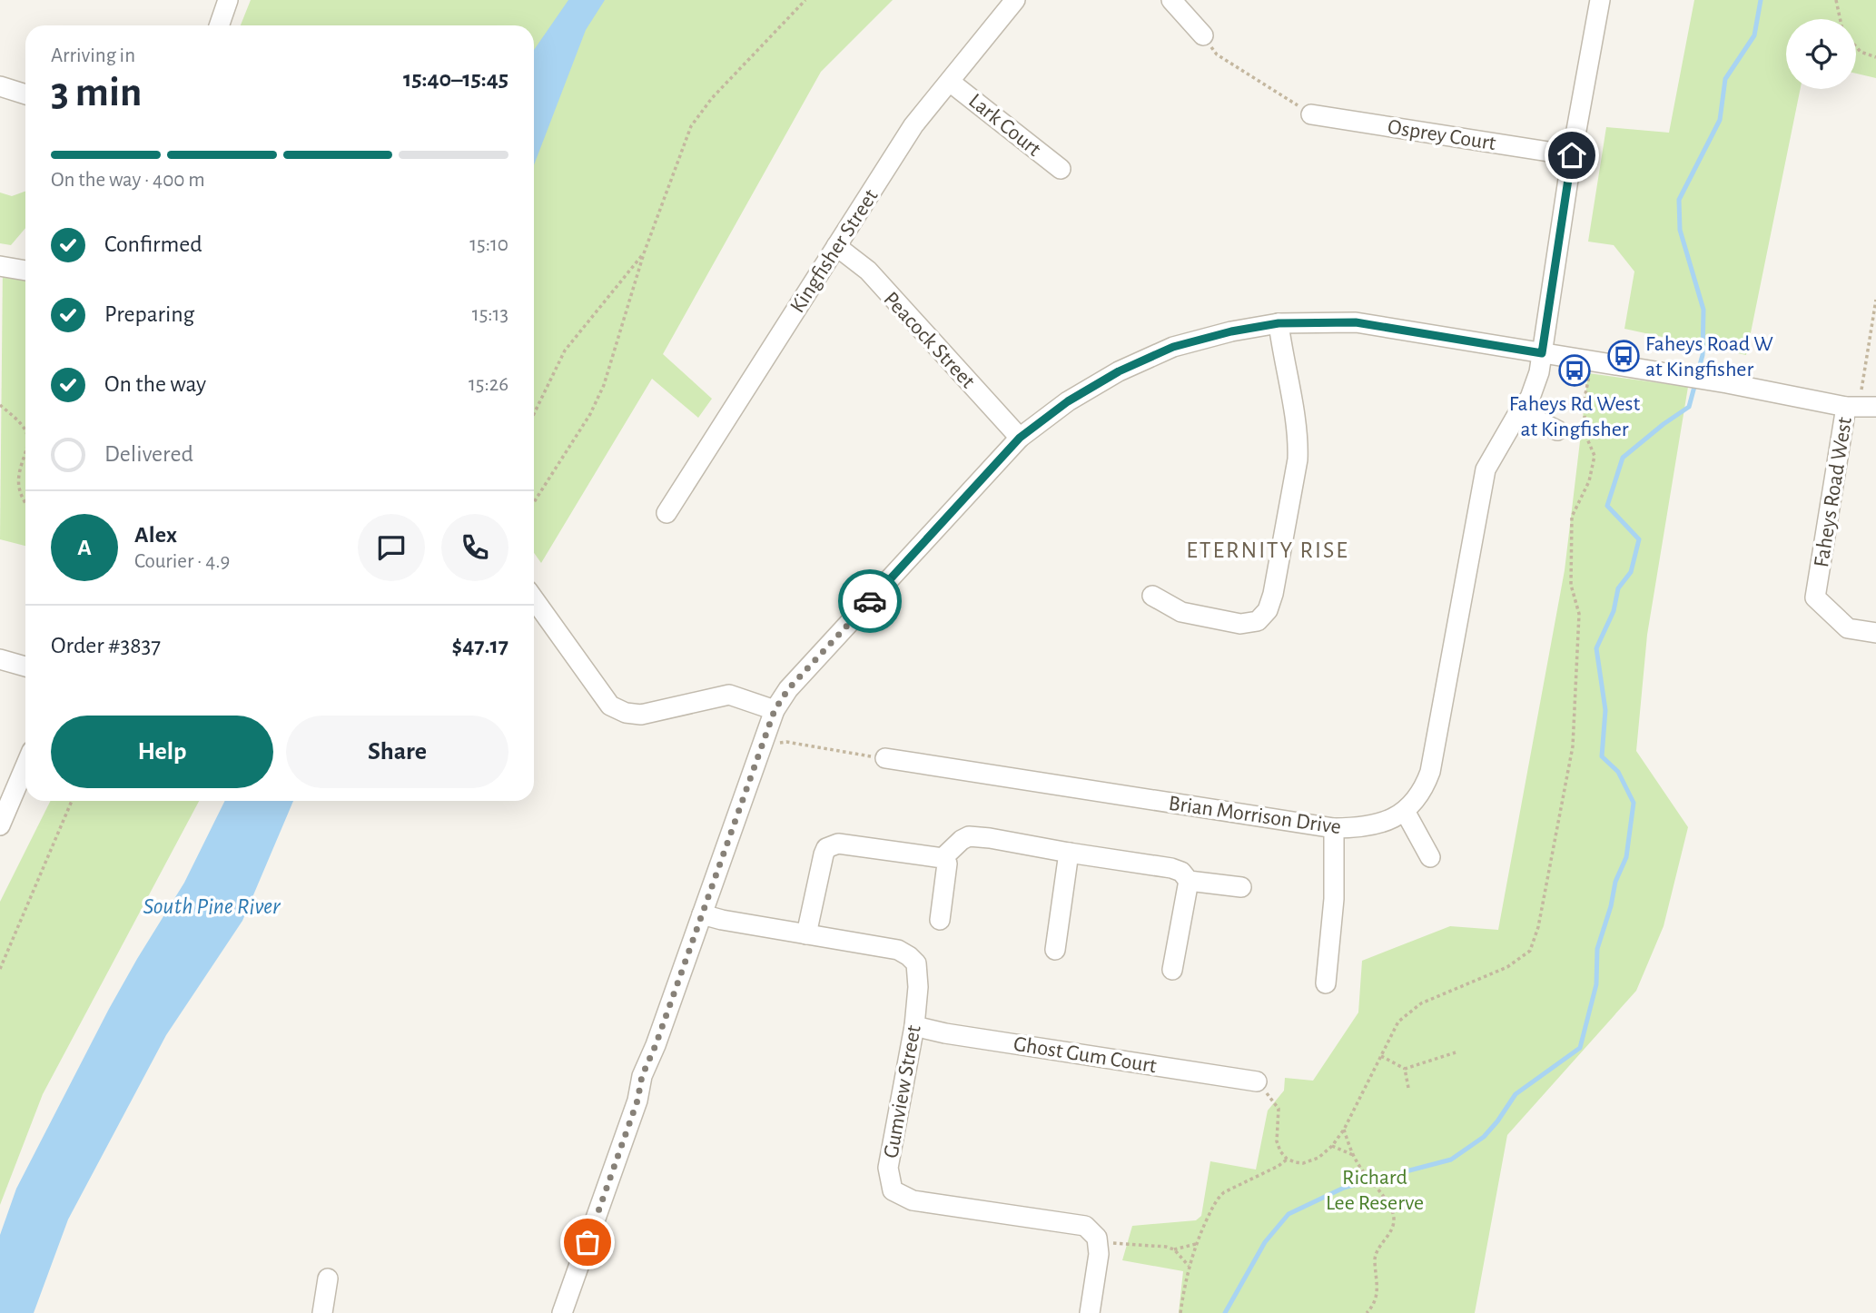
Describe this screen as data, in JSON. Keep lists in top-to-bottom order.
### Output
{
  "streets": {
    "street": [
      "Lark Court",
      "Osprey Court",
      "Kingfisher Street",
      "Peacock Street",
      "Faheys Road West",
      "Brian Morrison Drive",
      "Ghost Gum Court",
      "Gumview Street"
    ]
  },
  "crossings": [
    ["Lark Court", "Kingfisher Street"],
    ["Kingfisher Street", "Peacock Street"],
    ["Peacock Street", "Faheys Road West"],
    ["Faheys Road West", "Brian Morrison Drive"],
    ["Faheys Road West", "Gumview Street"],
    ["Ghost Gum Court", "Gumview Street"]
  ],
  "districts": ["ETERNITY RISE"],
  "water": ["South Pine River"],
  "parks": ["Richard Lee Reserve"],
  "places": {
    "bus stop": ["Faheys Road W at Kingfisher", "Faheys Rd West at Kingfisher"]
  },
  "page": {
    "heading": ["3 min", "Arriving in", "15:40–15:45"],
    "panel": [
      "Alex",
      "Courier · 4.9",
      "Order #3837",
      "$47.17"
    ],
    "bar": "On the way · 400 m",
    "list": [
      ["Confirmed", "15:10"],
      ["Preparing", "15:13"],
      ["On the way", "15:26"],
      "Delivered"
    ],
    "round": "A",
    "buttons": ["Help", "Share"]
  }
}
